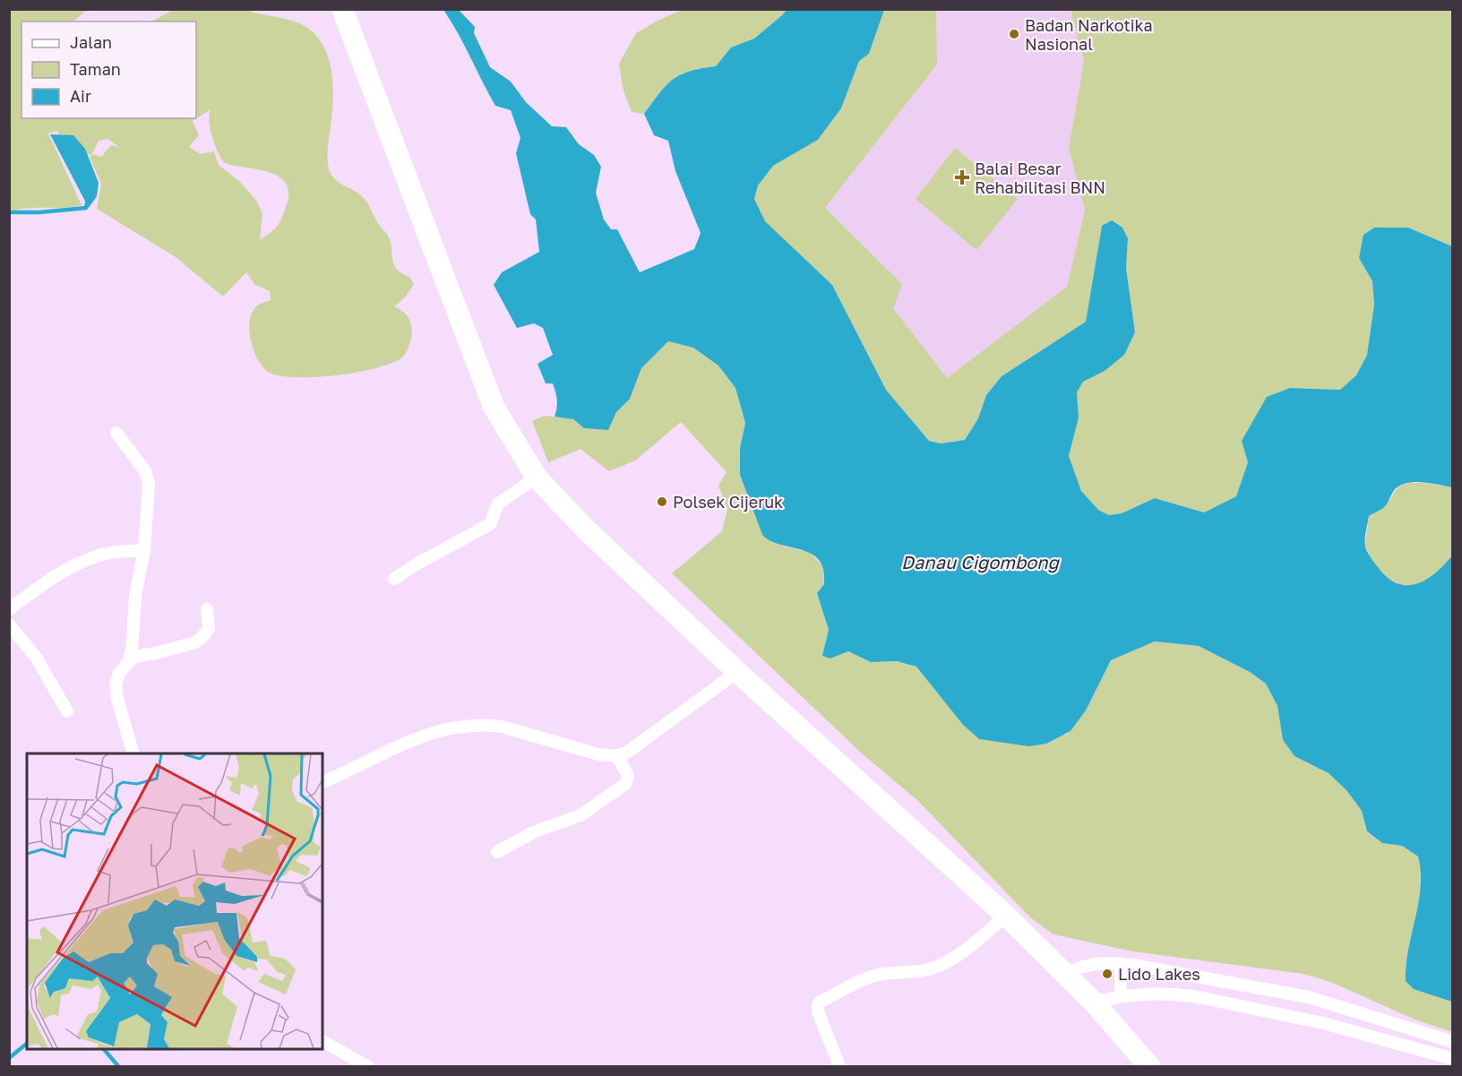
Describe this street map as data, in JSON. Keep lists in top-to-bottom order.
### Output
{
  "water": ["Danau Cigombong"],
  "places": {
    "other": ["Badan Narkotika Nasional", "Polsek Cijeruk", "Lido Lakes"],
    "health": ["Balai Besar Rehabilitasi BNN"]
  },
  "legend": ["Jalan", "Taman", "Air"]
}
